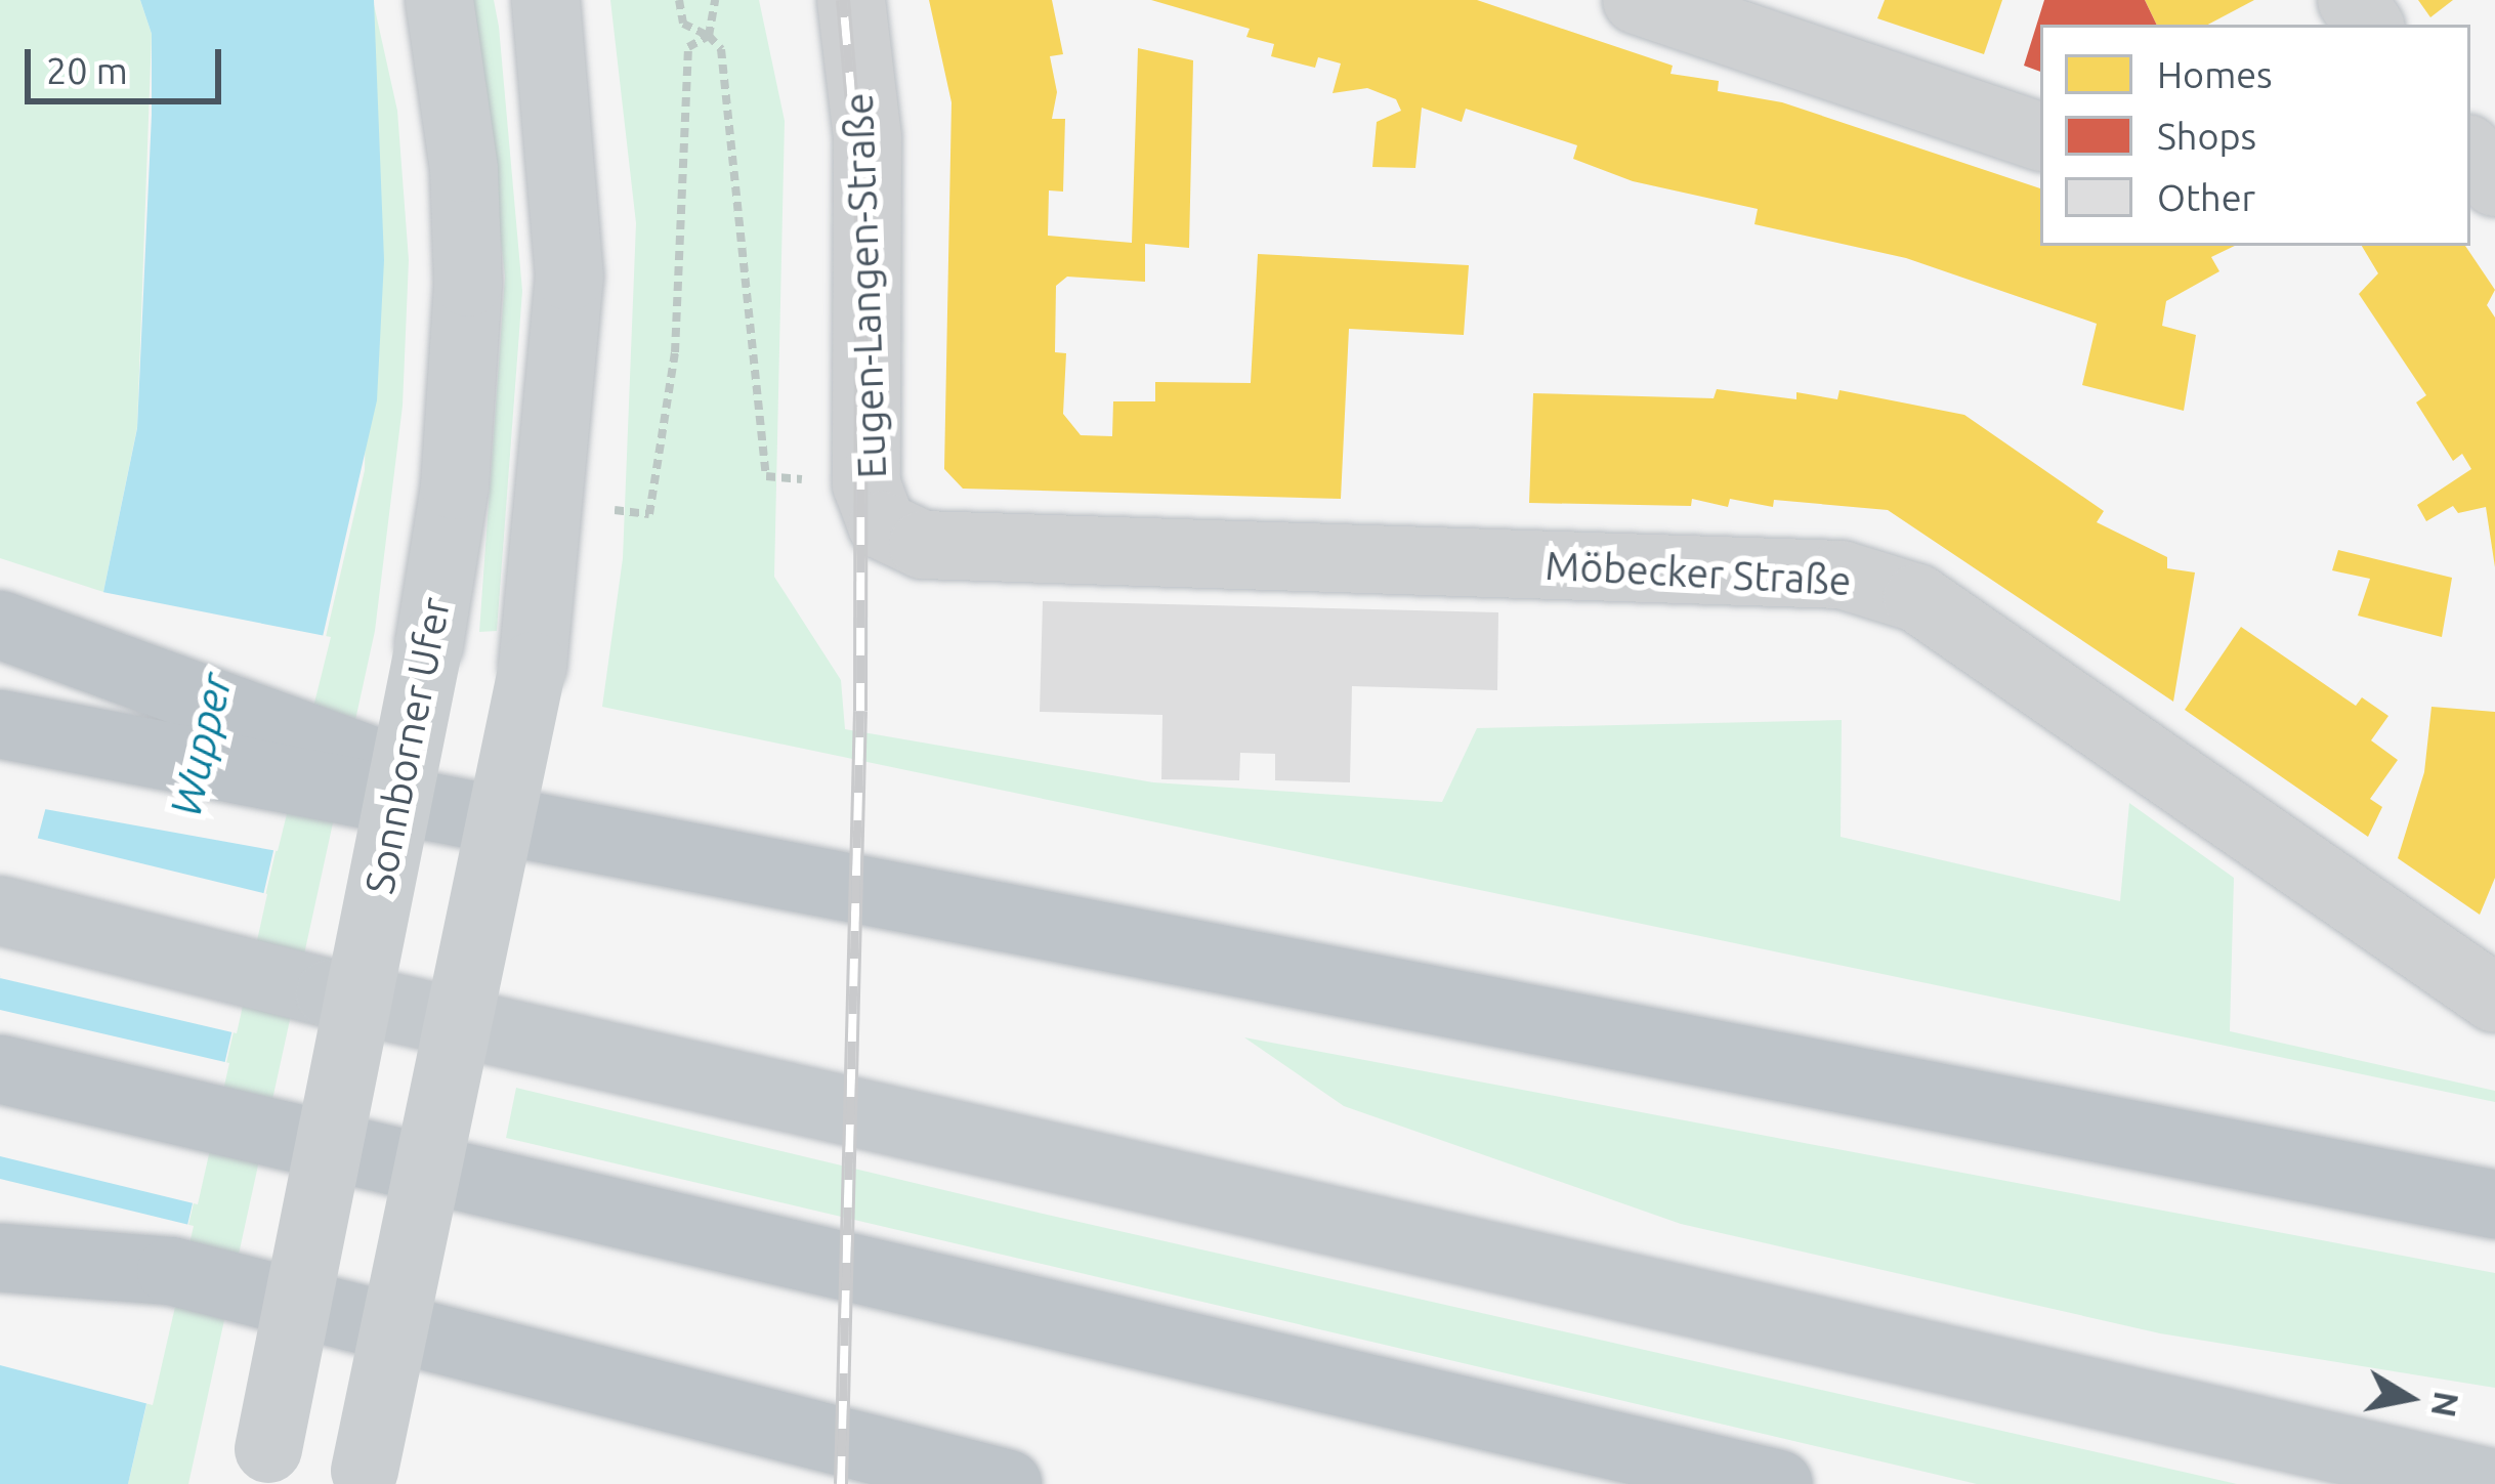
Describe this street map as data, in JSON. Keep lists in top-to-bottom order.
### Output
{
  "streets": {
    "main road": ["Sonnborner Ufer"],
    "street": ["Eugen-Langen-Straße", "Möbecker Straße"]
  },
  "crossings": [
    ["Eugen-Langen-Straße", "Möbecker Straße"]
  ],
  "water": ["Wupper"],
  "legend": ["Homes", "Shops", "Other"],
  "scale_bar": "20 m",
  "north": "right"
}
